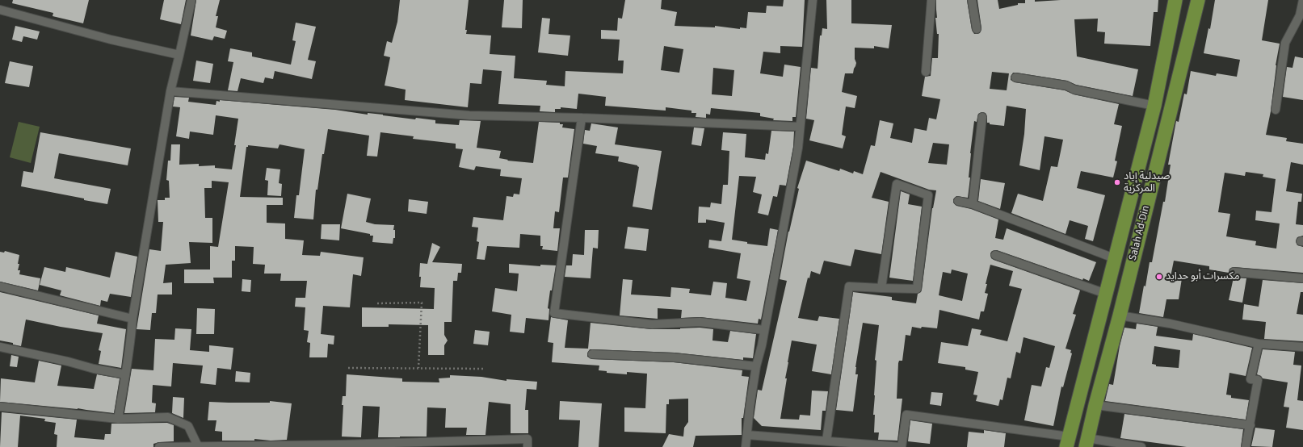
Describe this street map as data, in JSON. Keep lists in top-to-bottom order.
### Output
{
  "streets": {
    "highway": ["Salah Ad-Din"]
  },
  "places": ["صيدلية إياد المركزية", "مكسرات أبو حدايد"]
}
